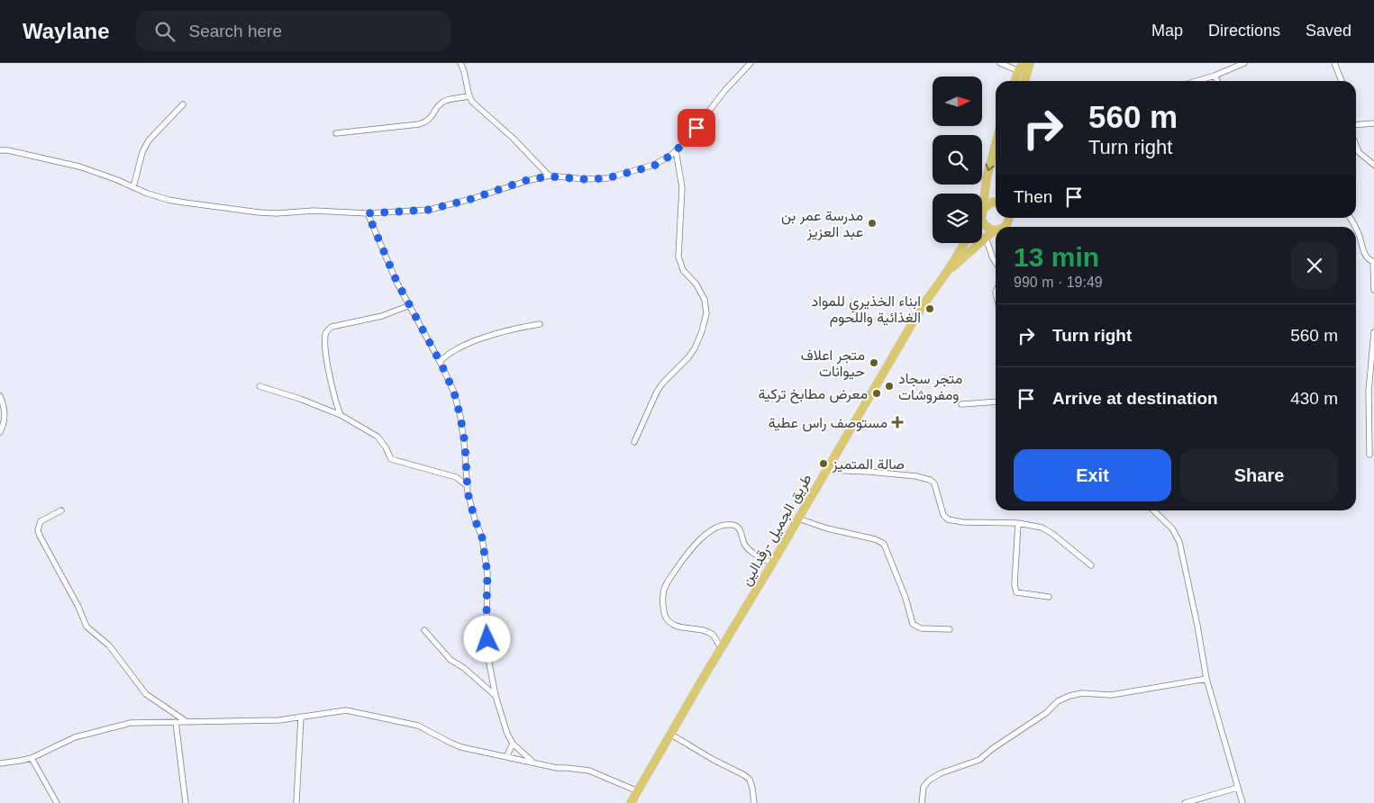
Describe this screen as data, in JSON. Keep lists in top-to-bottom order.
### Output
{
  "streets": {
    "main road": ["طريق الجميل -رقدالين"]
  },
  "places": {
    "other": [
      "مدرسة عمر بن عبد العزيز",
      "ابناء الخذيري للمواد الغذائية واللحوم",
      "متجر اعلاف حيوانات",
      "متجر سجاد ومفروشات",
      "معرض مطابخ تركية",
      "صالة المتميز"
    ],
    "health": ["مستوصف راس عطية"]
  },
  "north": "right",
  "page": {
    "header": "Waylane",
    "search": "Search here",
    "nav": ["Map", "Directions", "Saved"],
    "turn": ["560 m", "Turn right"],
    "then": "Then",
    "heading": ["13 min", "990 m · 19:49"],
    "list": [
      {
        "name": "Turn right",
        "value": "560 m"
      },
      {
        "name": "Arrive at destination",
        "value": "430 m"
      }
    ],
    "buttons": ["Exit", "Share"]
  }
}
